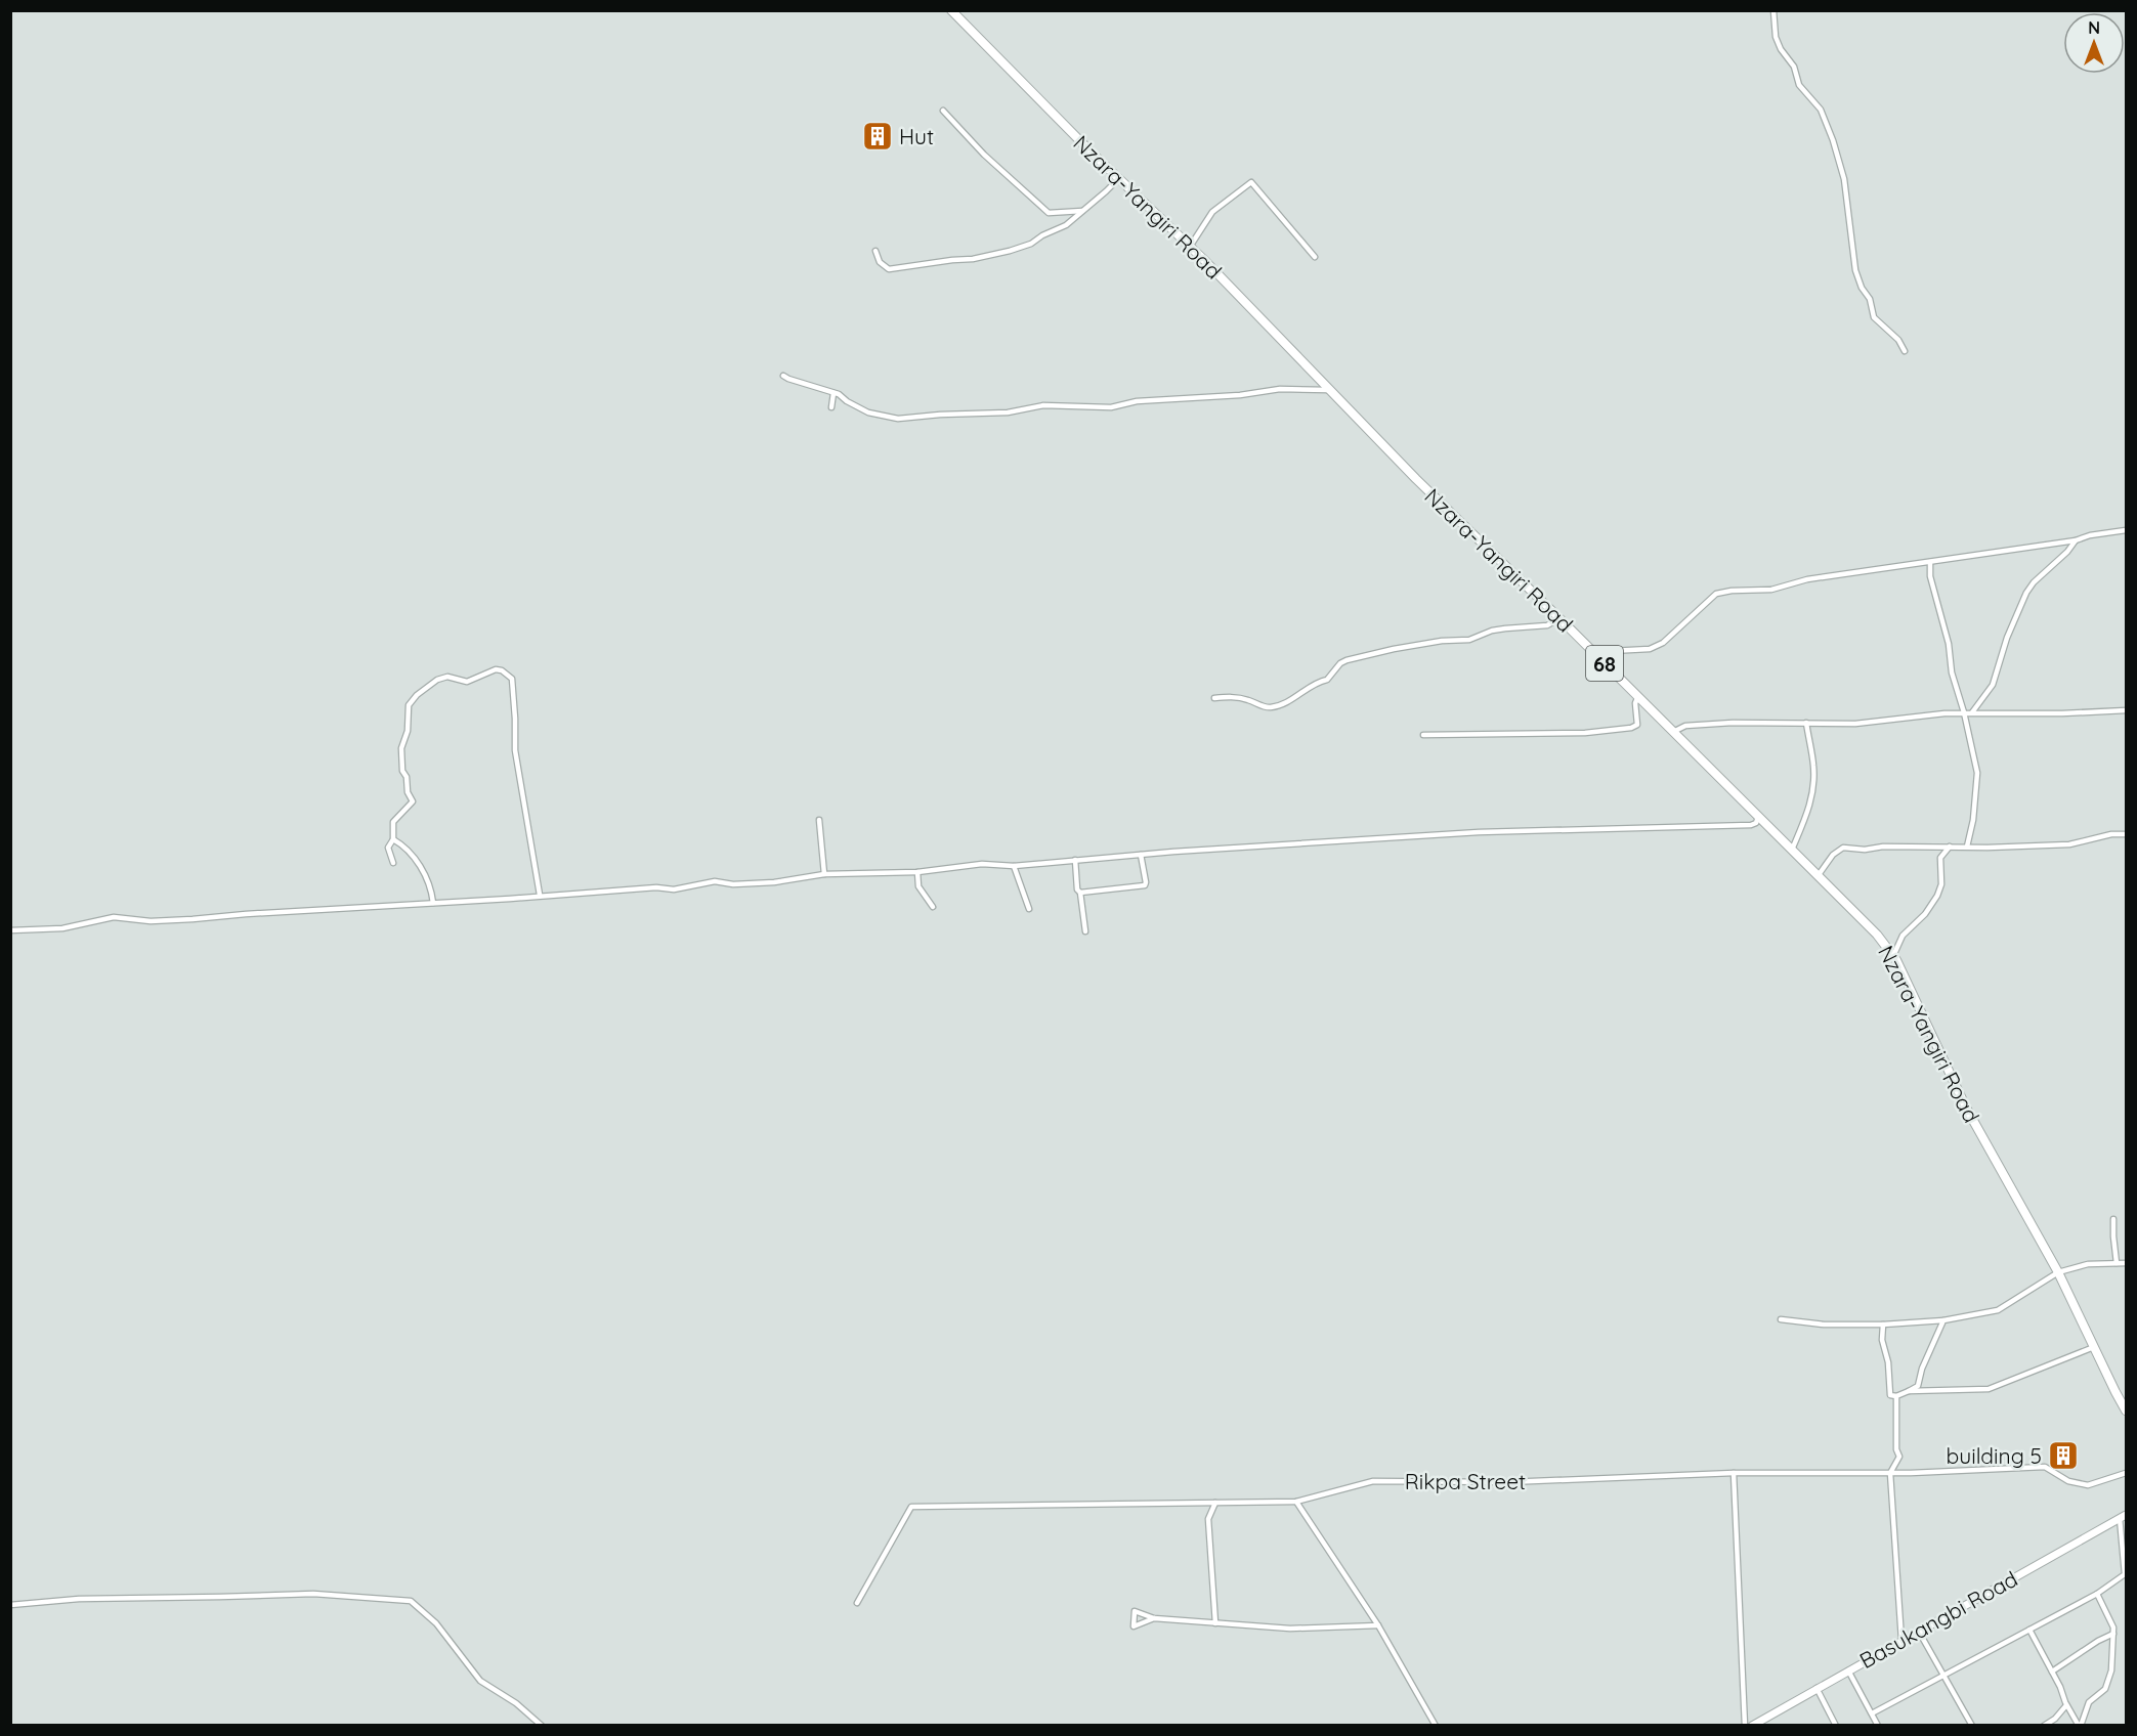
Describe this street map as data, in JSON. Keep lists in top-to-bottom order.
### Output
{
  "streets": {
    "main road": ["Nzara-Yangiri Road", "68"],
    "street": ["Rikpa Street", "Basukangbi Road"]
  },
  "places": {
    "building": ["Hut", "building 5"]
  },
  "north": "top"
}
